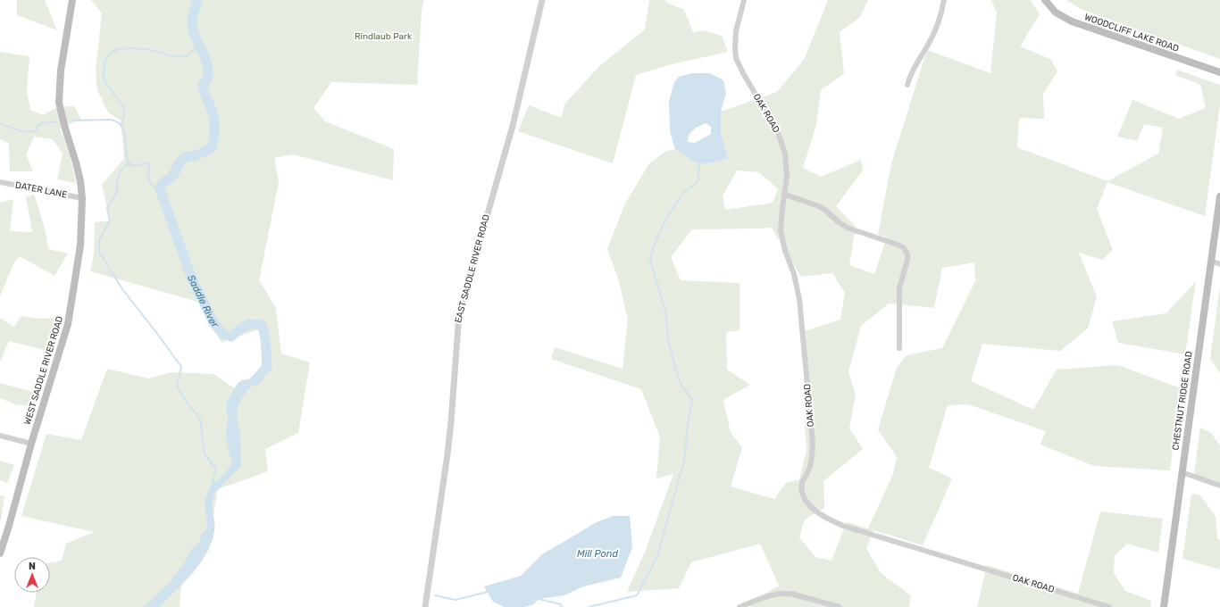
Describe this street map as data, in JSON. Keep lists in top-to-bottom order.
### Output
{
  "streets": {
    "main road": ["WOODCLIFF LAKE ROAD", "WEST SADDLE RIVER ROAD", "CHESTNUT RIDGE ROAD"],
    "street": ["OAK ROAD", "DATER LANE", "EAST SADDLE RIVER ROAD"]
  },
  "crossings": [
    ["DATER LANE", "WEST SADDLE RIVER ROAD"]
  ],
  "water": ["Saddle River", "Mill Pond"],
  "parks": ["Rindlaub Park"],
  "north": "top"
}
